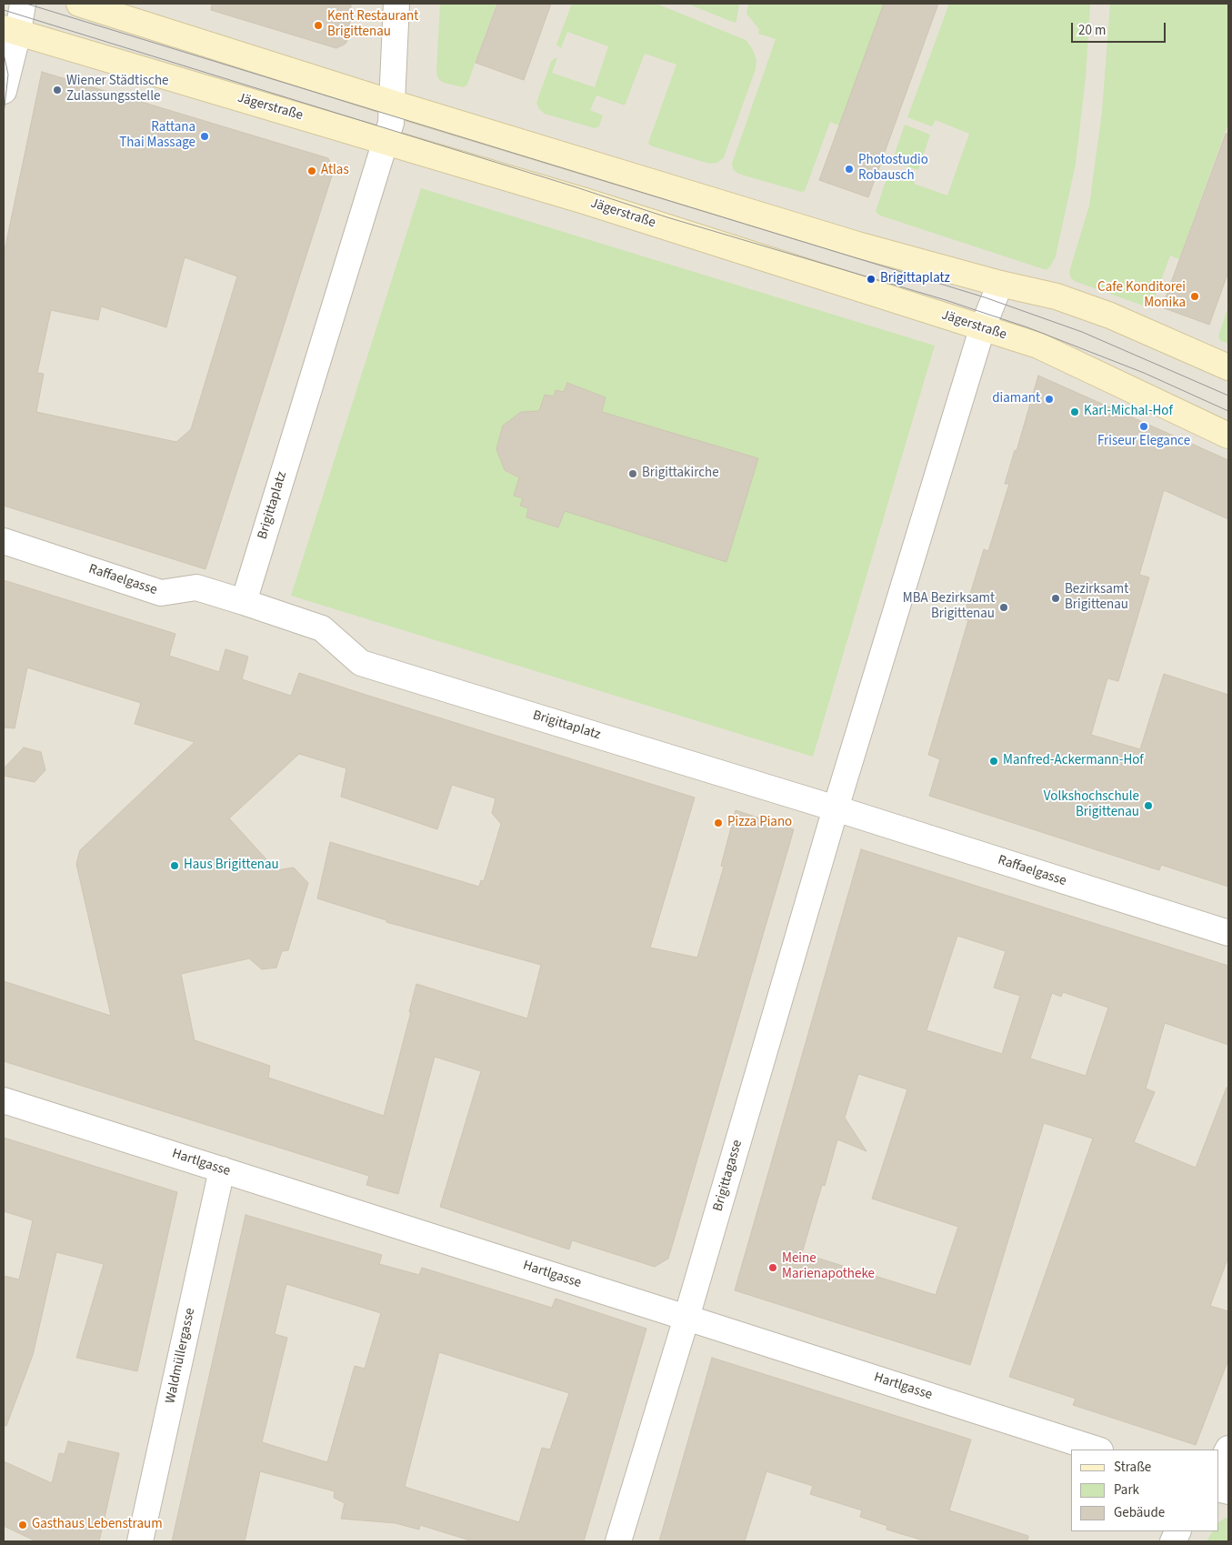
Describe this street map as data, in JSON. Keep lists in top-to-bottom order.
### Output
{
  "streets": {
    "main road": ["Jägerstraße"],
    "street": [
      "Brigittaplatz",
      "Raffaelgasse",
      "Hartlgasse",
      "Brigittagasse",
      "Waldmüllergasse"
    ]
  },
  "crossings": [
    ["Jägerstraße", "Brigittaplatz"],
    ["Brigittaplatz", "Raffaelgasse"],
    ["Brigittaplatz", "Brigittagasse"],
    ["Raffaelgasse", "Brigittagasse"],
    ["Hartlgasse", "Brigittagasse"],
    ["Hartlgasse", "Waldmüllergasse"]
  ],
  "places": [
    "Kent Restaurant Brigittenau",
    "Wiener Städtische Zulassungsstelle",
    "Rattana Thai Massage",
    "Photostudio Robausch",
    "Atlas",
    "Brigittaplatz",
    "Cafe Konditorei Monika",
    "diamant",
    "Karl-Michal-Hof",
    "Friseur Elegance",
    "Brigittakirche",
    "Bezirksamt Brigittenau",
    "MBA Bezirksamt Brigittenau",
    "Manfred-Ackermann-Hof",
    "Volkshochschule Brigittenau",
    "Pizza Piano",
    "Haus Brigittenau",
    "Meine Marienapotheke",
    "Gasthaus Lebenstraum"
  ],
  "legend": ["Straße", "Park", "Gebäude"],
  "scale_bar": "20 m"
}
